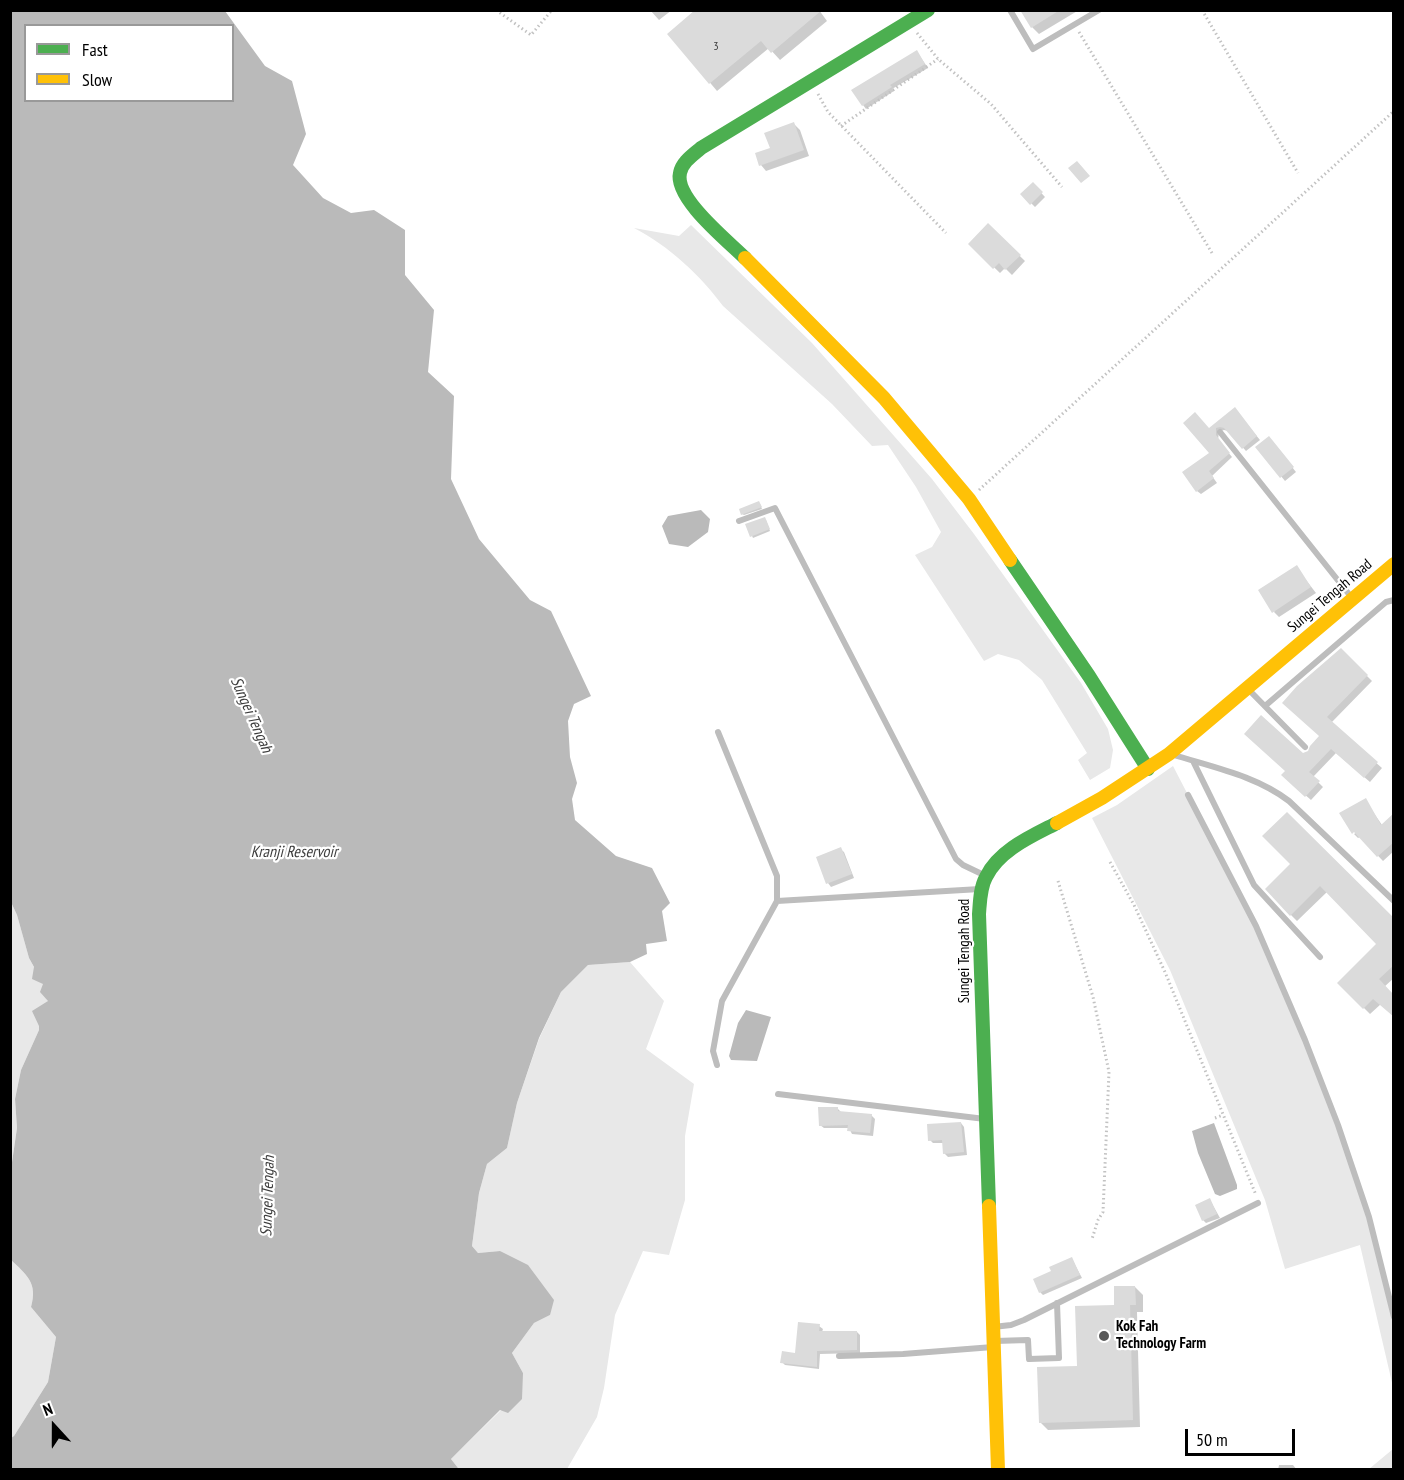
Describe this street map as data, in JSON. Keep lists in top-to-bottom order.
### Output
{
  "streets": {
    "street": ["Sungei Tengah Road"]
  },
  "water": ["Sungei Tengah", "Kranji Reservoir"],
  "places": ["Kok Fah Technology Farm"],
  "house_numbers": ["3"],
  "legend": ["Fast", "Slow"],
  "scale_bar": "50 m",
  "north": "top"
}
